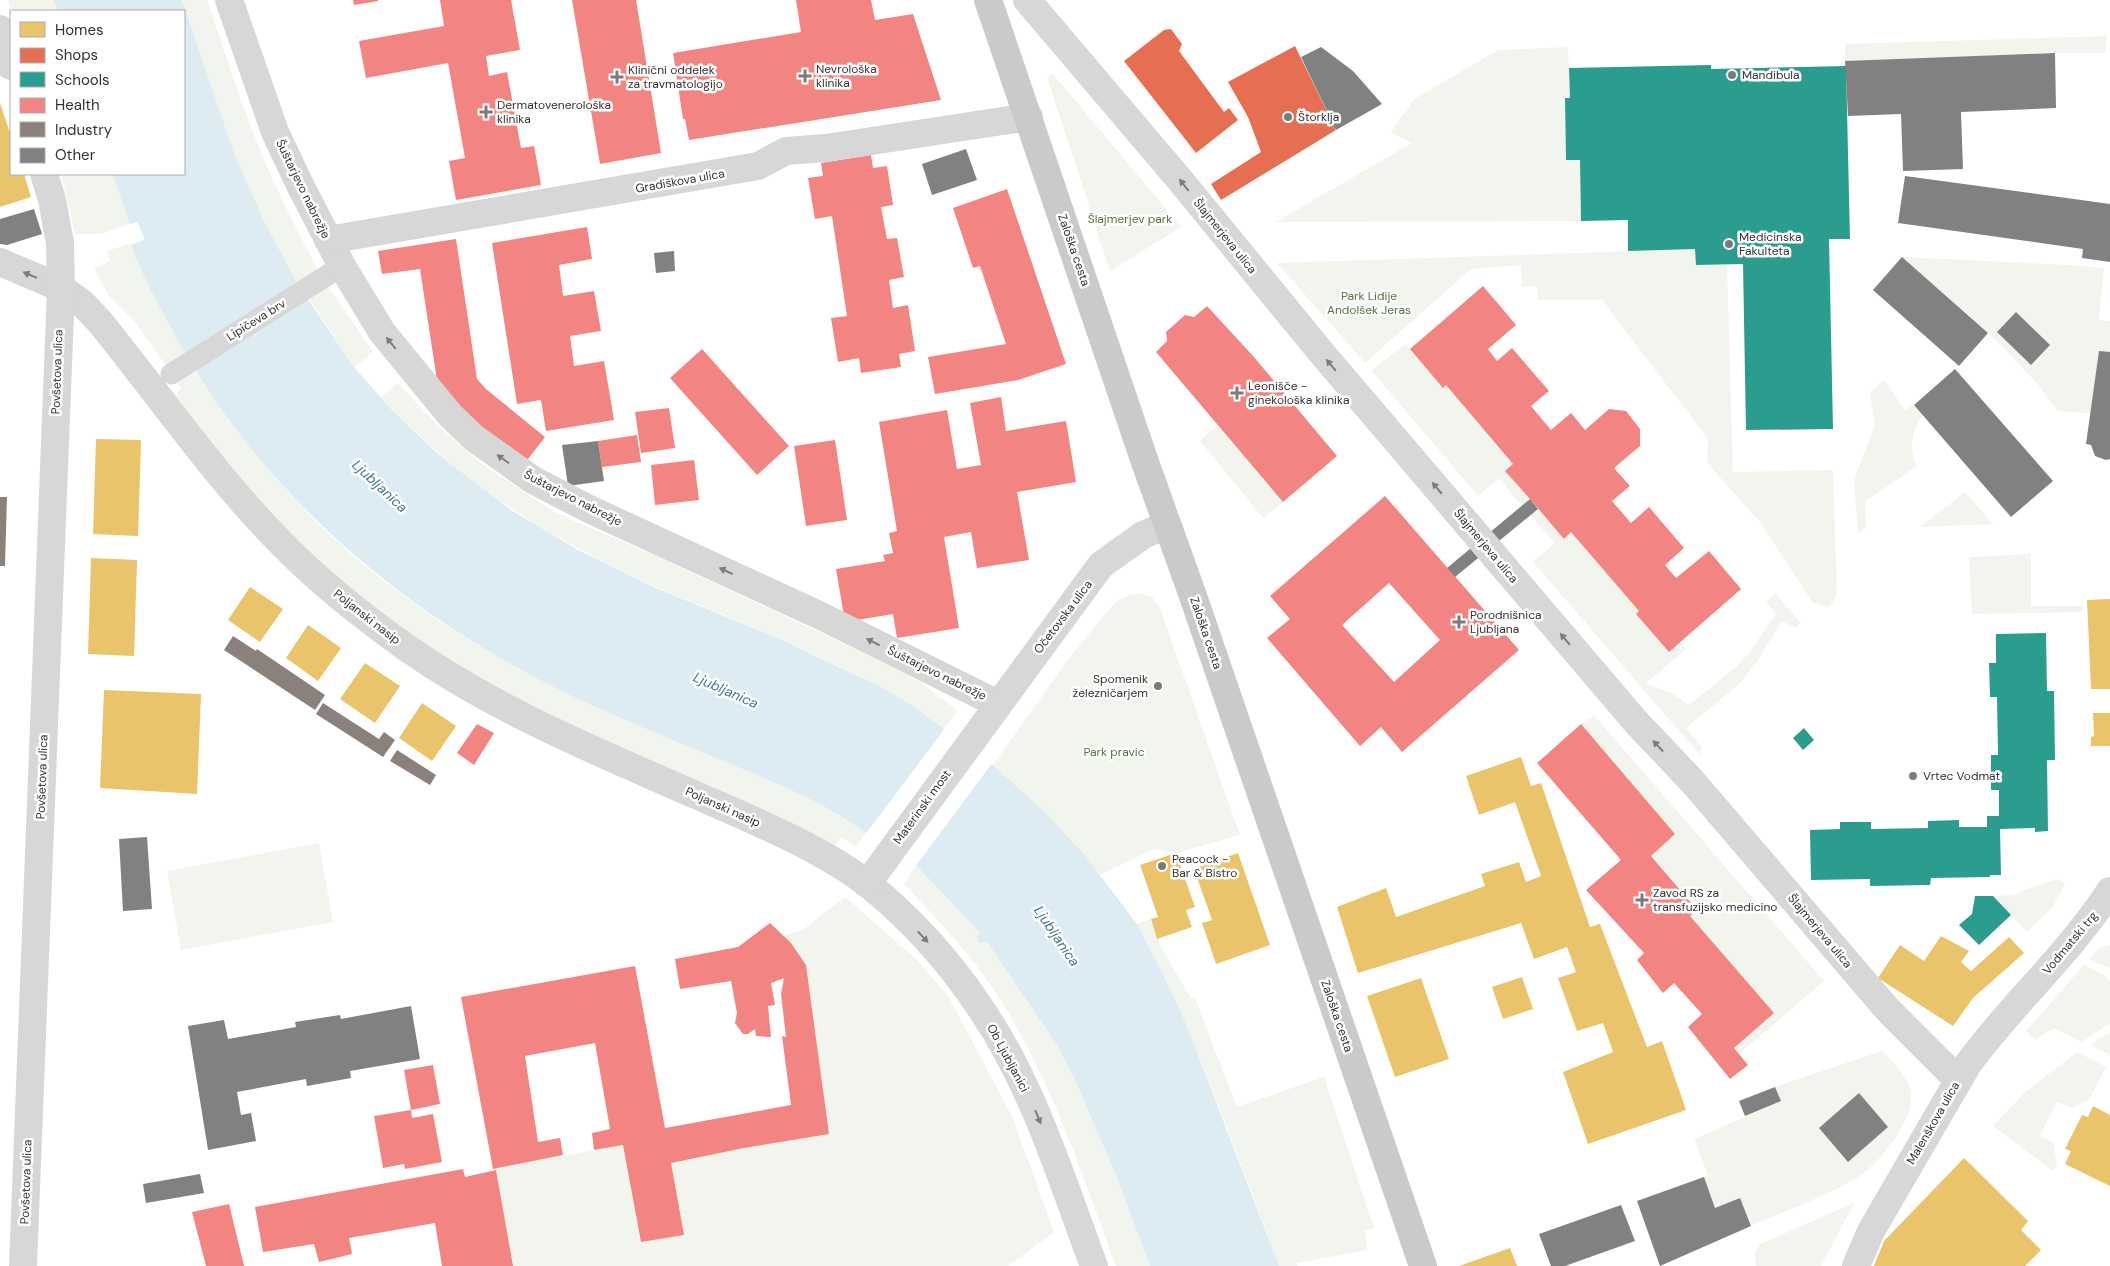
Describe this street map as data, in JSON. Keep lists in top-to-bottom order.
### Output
{
  "streets": {
    "main road": ["Zaloška cesta"],
    "street": [
      "Gradiškova ulica",
      "Šuštarjevo nabrežje",
      "Šlajmerjeva ulica",
      "Lipičeva brv",
      "Povšetova ulica",
      "Poljanski nasip",
      "Očetovska ulica",
      "Materinski most",
      "Vodmatski trg",
      "Ob Ljubljanici",
      "Malenškova ulica"
    ]
  },
  "crossings": [
    ["Gradiškova ulica", "Šuštarjevo nabrežje"],
    ["Gradiškova ulica", "Zaloška cesta"],
    ["Šuštarjevo nabrežje", "Lipičeva brv"],
    ["Šuštarjevo nabrežje", "Očetovska ulica"],
    ["Šlajmerjeva ulica", "Malenškova ulica"],
    ["Zaloška cesta", "Očetovska ulica"],
    ["Povšetova ulica", "Poljanski nasip"],
    ["Poljanski nasip", "Materinski most"],
    ["Poljanski nasip", "Ob Ljubljanici"],
    ["Očetovska ulica", "Materinski most"],
    ["Materinski most", "Ob Ljubljanici"],
    ["Vodmatski trg", "Malenškova ulica"]
  ],
  "one_way": ["Šuštarjevo nabrežje", "Šlajmerjeva ulica", "Ob Ljubljanici"],
  "water": ["Ljubljanica"],
  "parks": ["Šlajmerjev park", "Park Lidije Andolšek Jeras", "Park pravic"],
  "places": {
    "other": [
      "Mandibula",
      "Štorklja",
      "Medicinska Fakulteta",
      "Spomenik železničarjem",
      "Vrtec Vodmat",
      "Peacock - Bar & Bistro"
    ],
    "health": [
      "Nevrološka klinika",
      "Klinični oddelek za travmatologijo",
      "Dermatovenerološka klinika",
      "Leonišče - ginekološka klinika",
      "Porodnišnica Ljubljana",
      "Zavod RS za transfuzijsko medicino"
    ]
  },
  "legend": [
    "Homes",
    "Shops",
    "Schools",
    "Health",
    "Industry",
    "Other"
  ]
}
